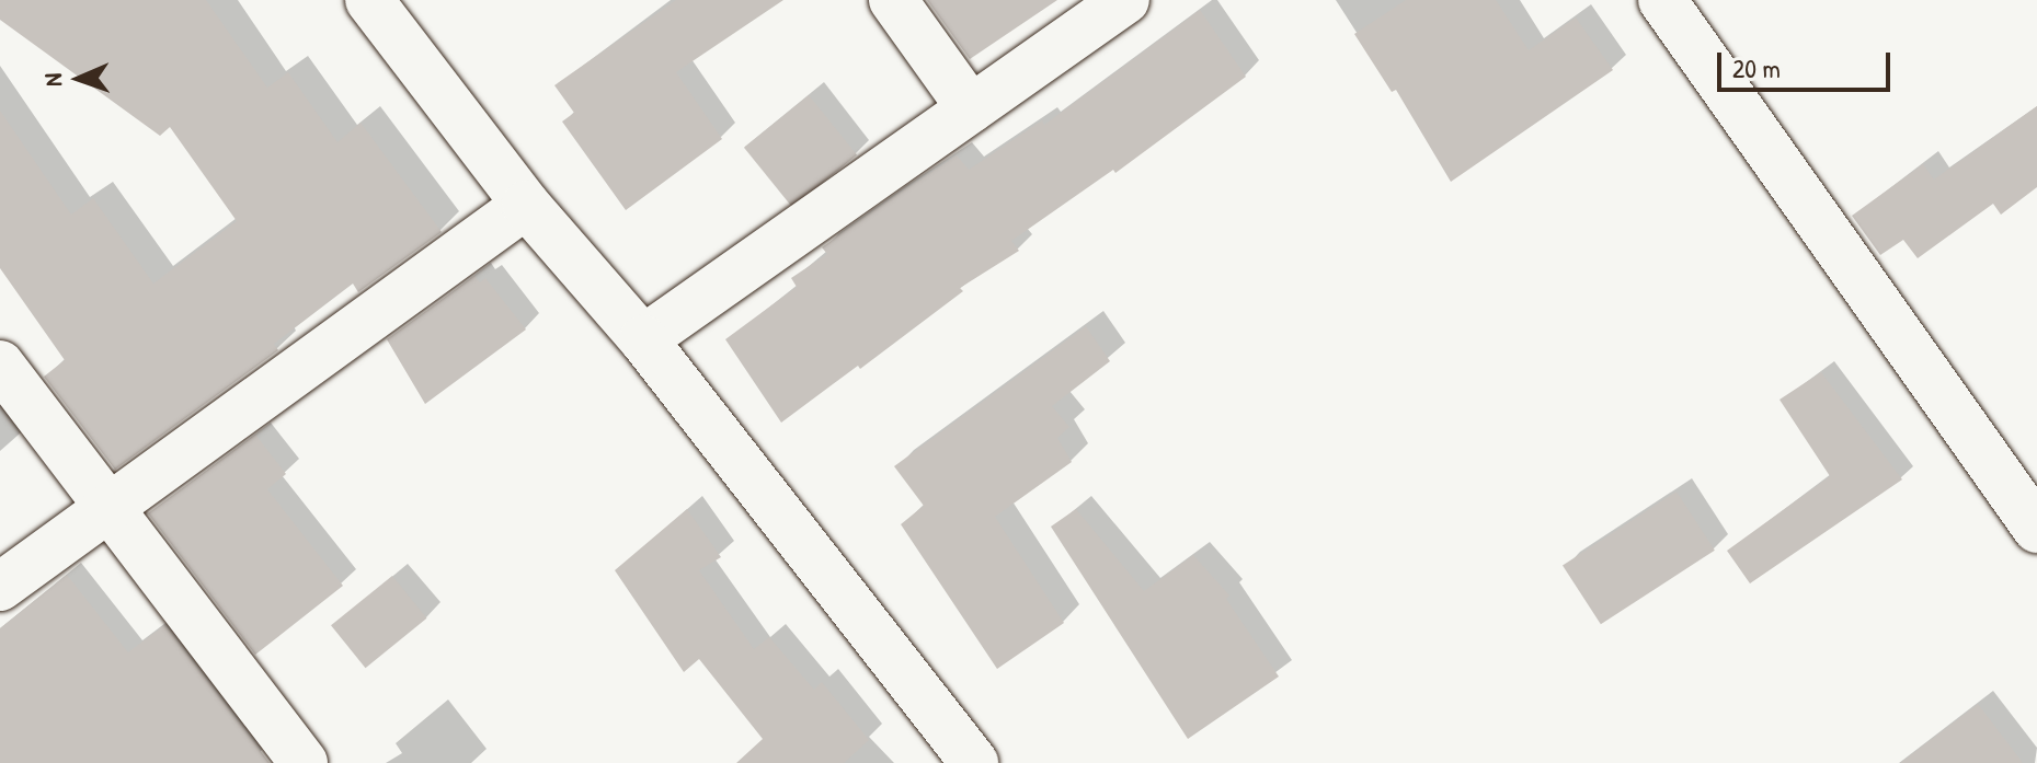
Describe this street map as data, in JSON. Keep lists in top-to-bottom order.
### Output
{
  "scale_bar": "20 m",
  "north": "left"
}
